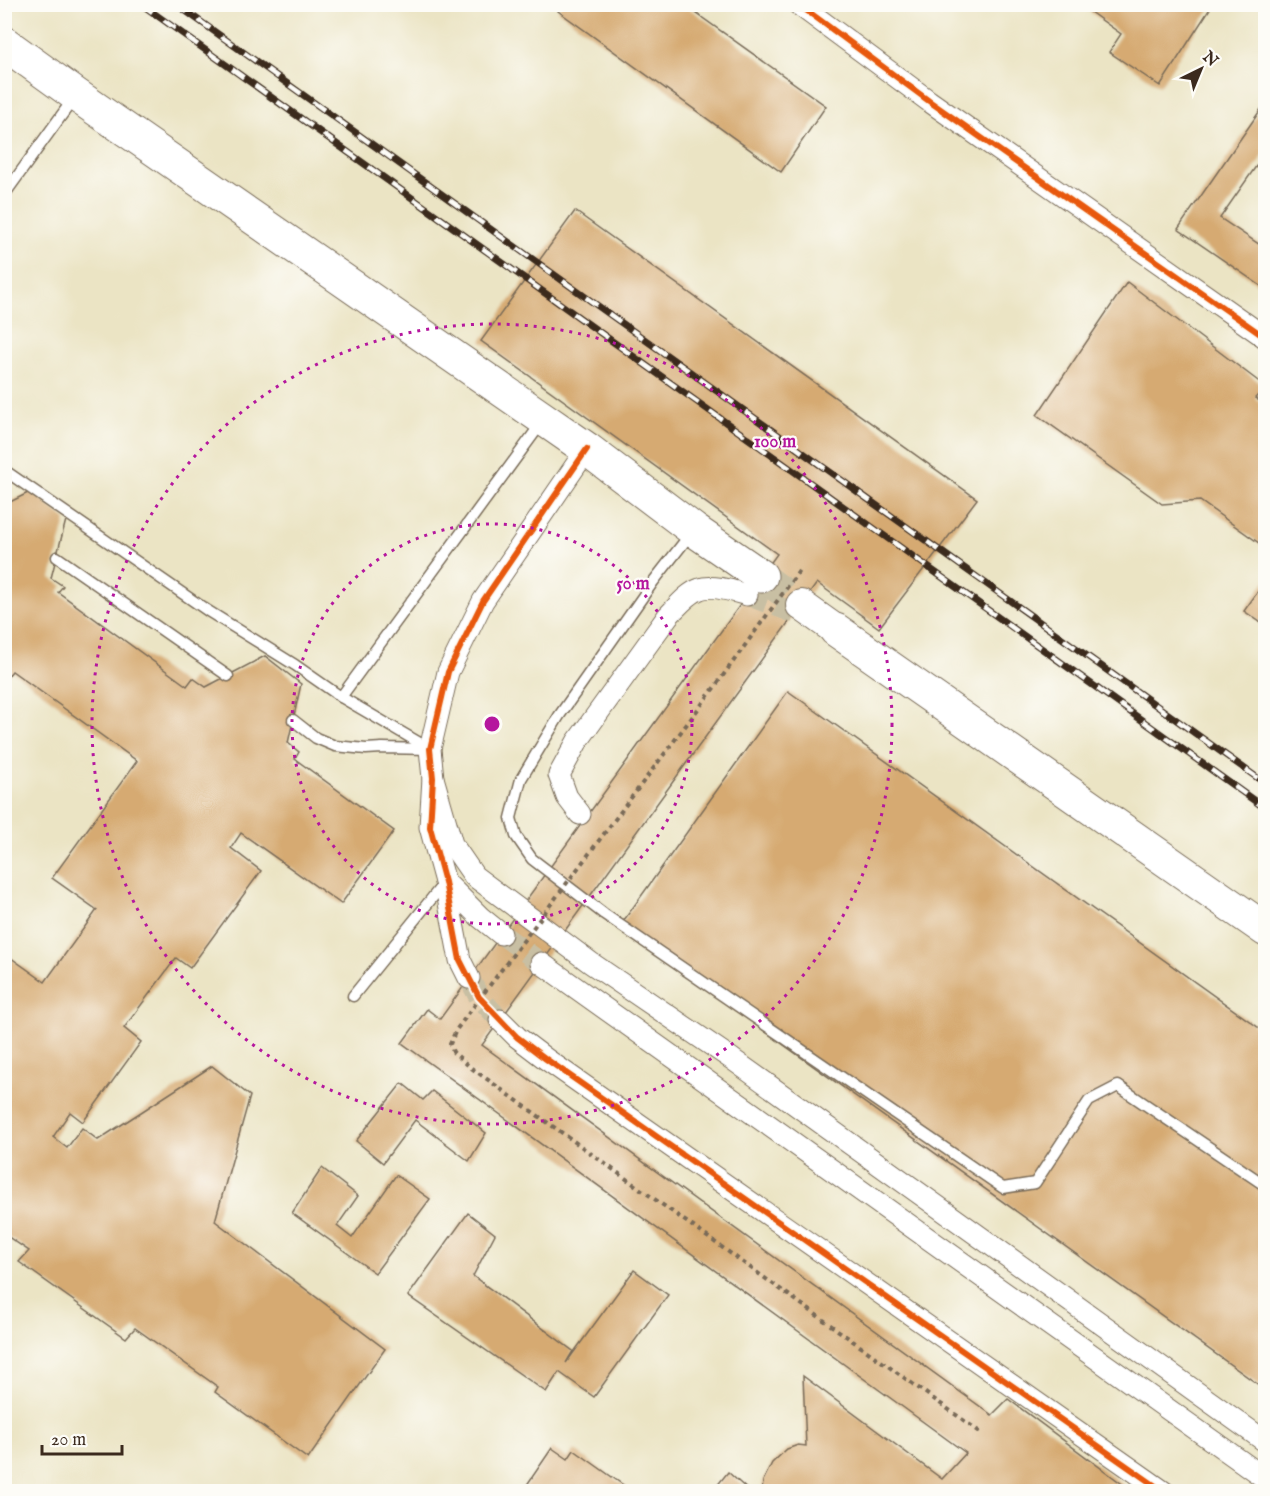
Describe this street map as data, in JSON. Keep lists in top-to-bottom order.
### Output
{
  "scale_bar": "20 m",
  "north": "top right",
  "rings": ["100 m", "50 m"]
}
